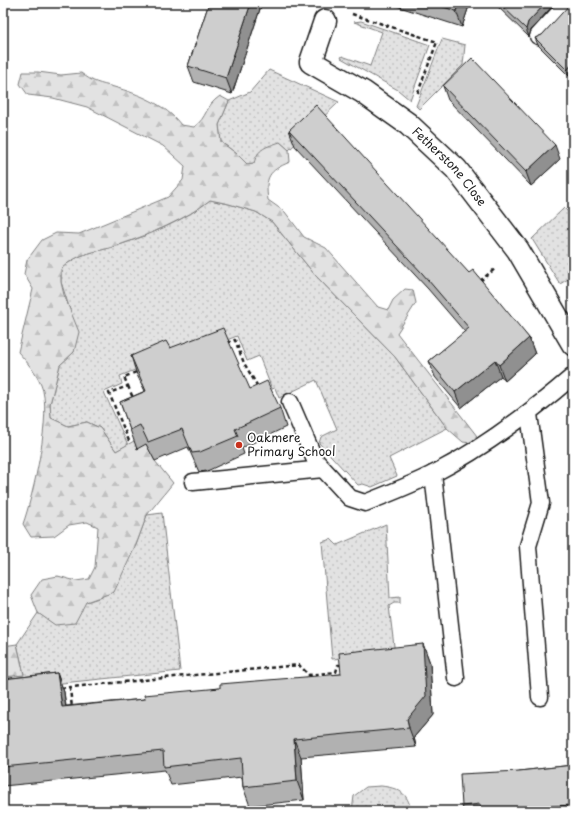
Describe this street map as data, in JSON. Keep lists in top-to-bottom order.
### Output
{
  "streets": {
    "street": ["Fetherstone Close"]
  },
  "places": ["Oakmere Primary School"]
}
